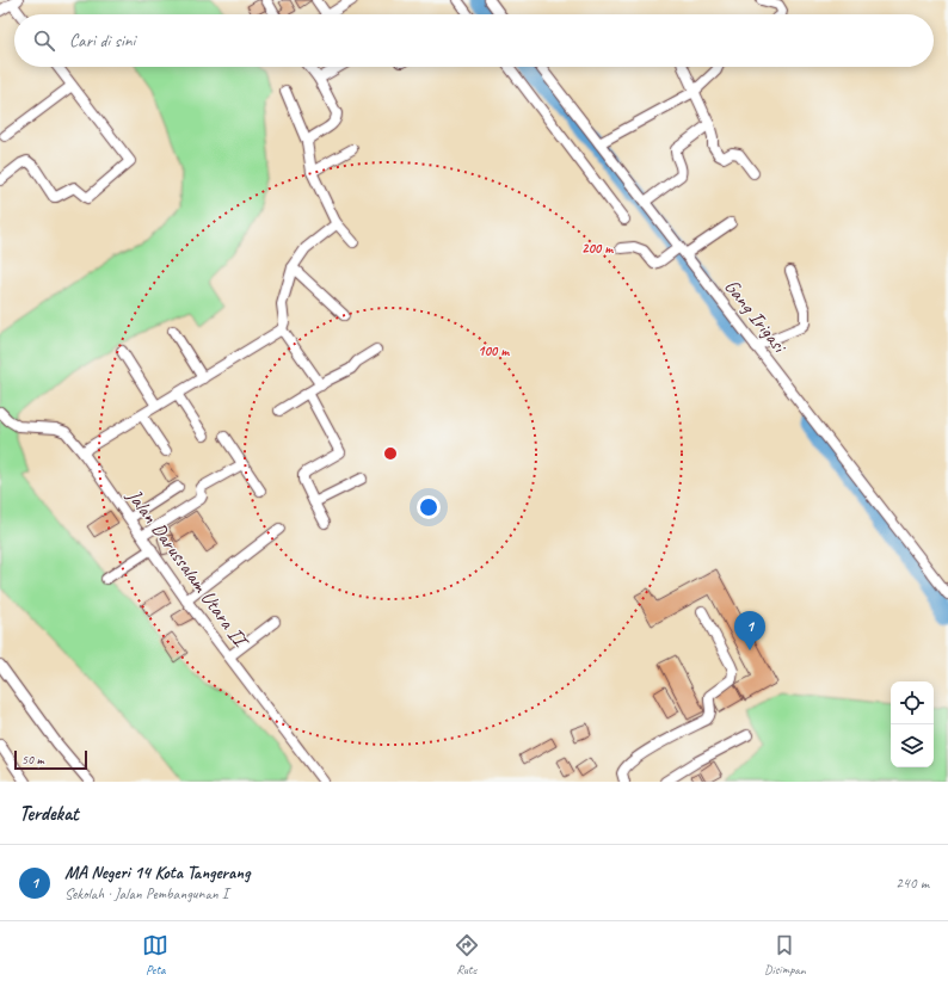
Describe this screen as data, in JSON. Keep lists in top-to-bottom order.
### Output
{
  "streets": {
    "street": ["Gang Irigasi", "Jalan Darussalam Utara II"]
  },
  "scale_bar": "50 m",
  "page": {
    "search": "Cari di sini",
    "pins": "1",
    "scale": "50 m",
    "heading": "Terdekat",
    "list": [
      {
        "mark": "1",
        "name": "MA Negeri 14 Kota Tangerang",
        "note": "Sekolah · Jalan Pembangunan I",
        "value": "240 m"
      }
    ],
    "nav": ["Peta", "Rute", "Disimpan"]
  },
  "rings": ["200 m", "100 m"]
}
